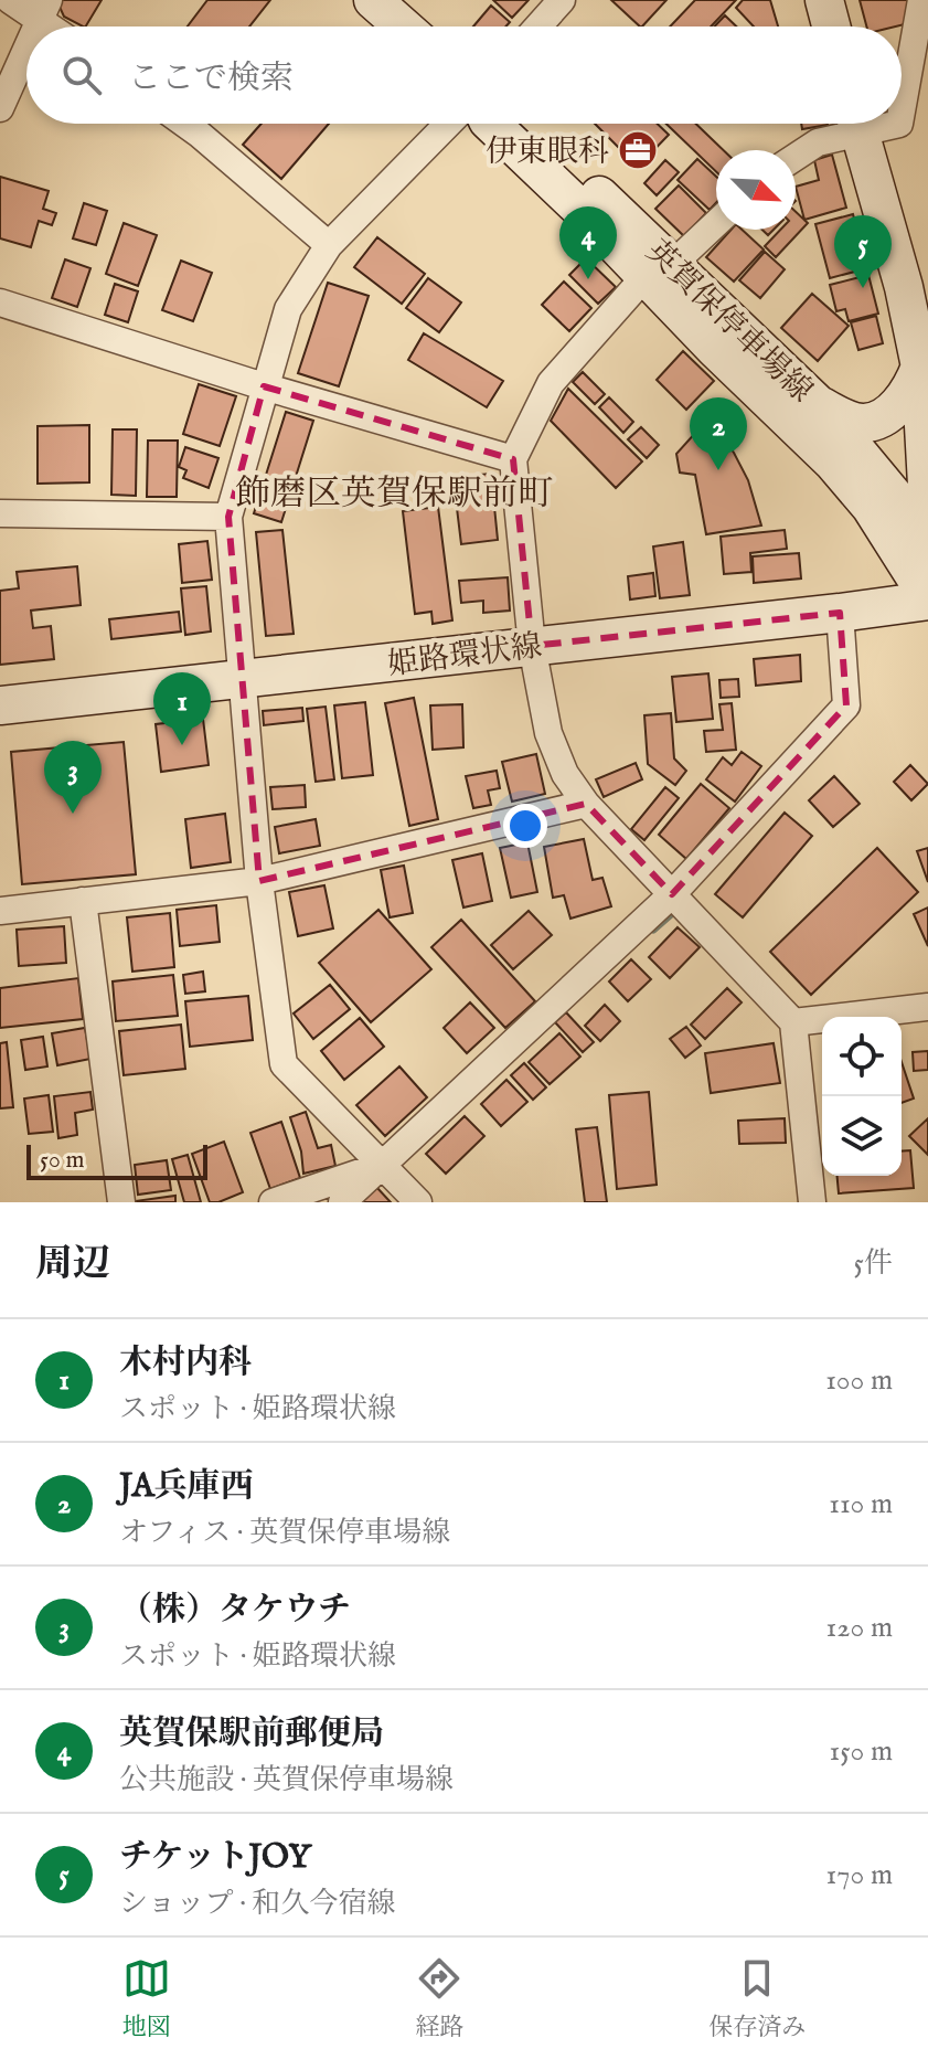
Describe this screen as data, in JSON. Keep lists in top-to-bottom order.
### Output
{
  "streets": {
    "main road": ["英賀保停車場線", "姫路環状線"]
  },
  "crossings": [
    ["英賀保停車場線", "姫路環状線"]
  ],
  "districts": ["飾磨区英賀保駅前町"],
  "places": {
    "office": ["伊東眼科"]
  },
  "scale_bar": "50 m",
  "north": "bottom right",
  "page": {
    "search": "ここで検索",
    "pins": [
      "4",
      "5",
      "2",
      "1",
      "3"
    ],
    "scale": "50 m",
    "heading": ["周辺", "5件"],
    "list": [
      {
        "mark": "1",
        "name": "木村内科",
        "note": "スポット · 姫路環状線",
        "value": "100 m"
      },
      {
        "mark": "2",
        "name": "JA兵庫西",
        "note": "オフィス · 英賀保停車場線",
        "value": "110 m"
      },
      {
        "mark": "3",
        "name": "（株）タケウチ",
        "note": "スポット · 姫路環状線",
        "value": "120 m"
      },
      {
        "mark": "4",
        "name": "英賀保駅前郵便局",
        "note": "公共施設 · 英賀保停車場線",
        "value": "150 m"
      },
      {
        "mark": "5",
        "name": "チケットJOY",
        "note": "ショップ · 和久今宿線",
        "value": "170 m"
      }
    ],
    "nav": ["地図", "経路", "保存済み"]
  }
}
